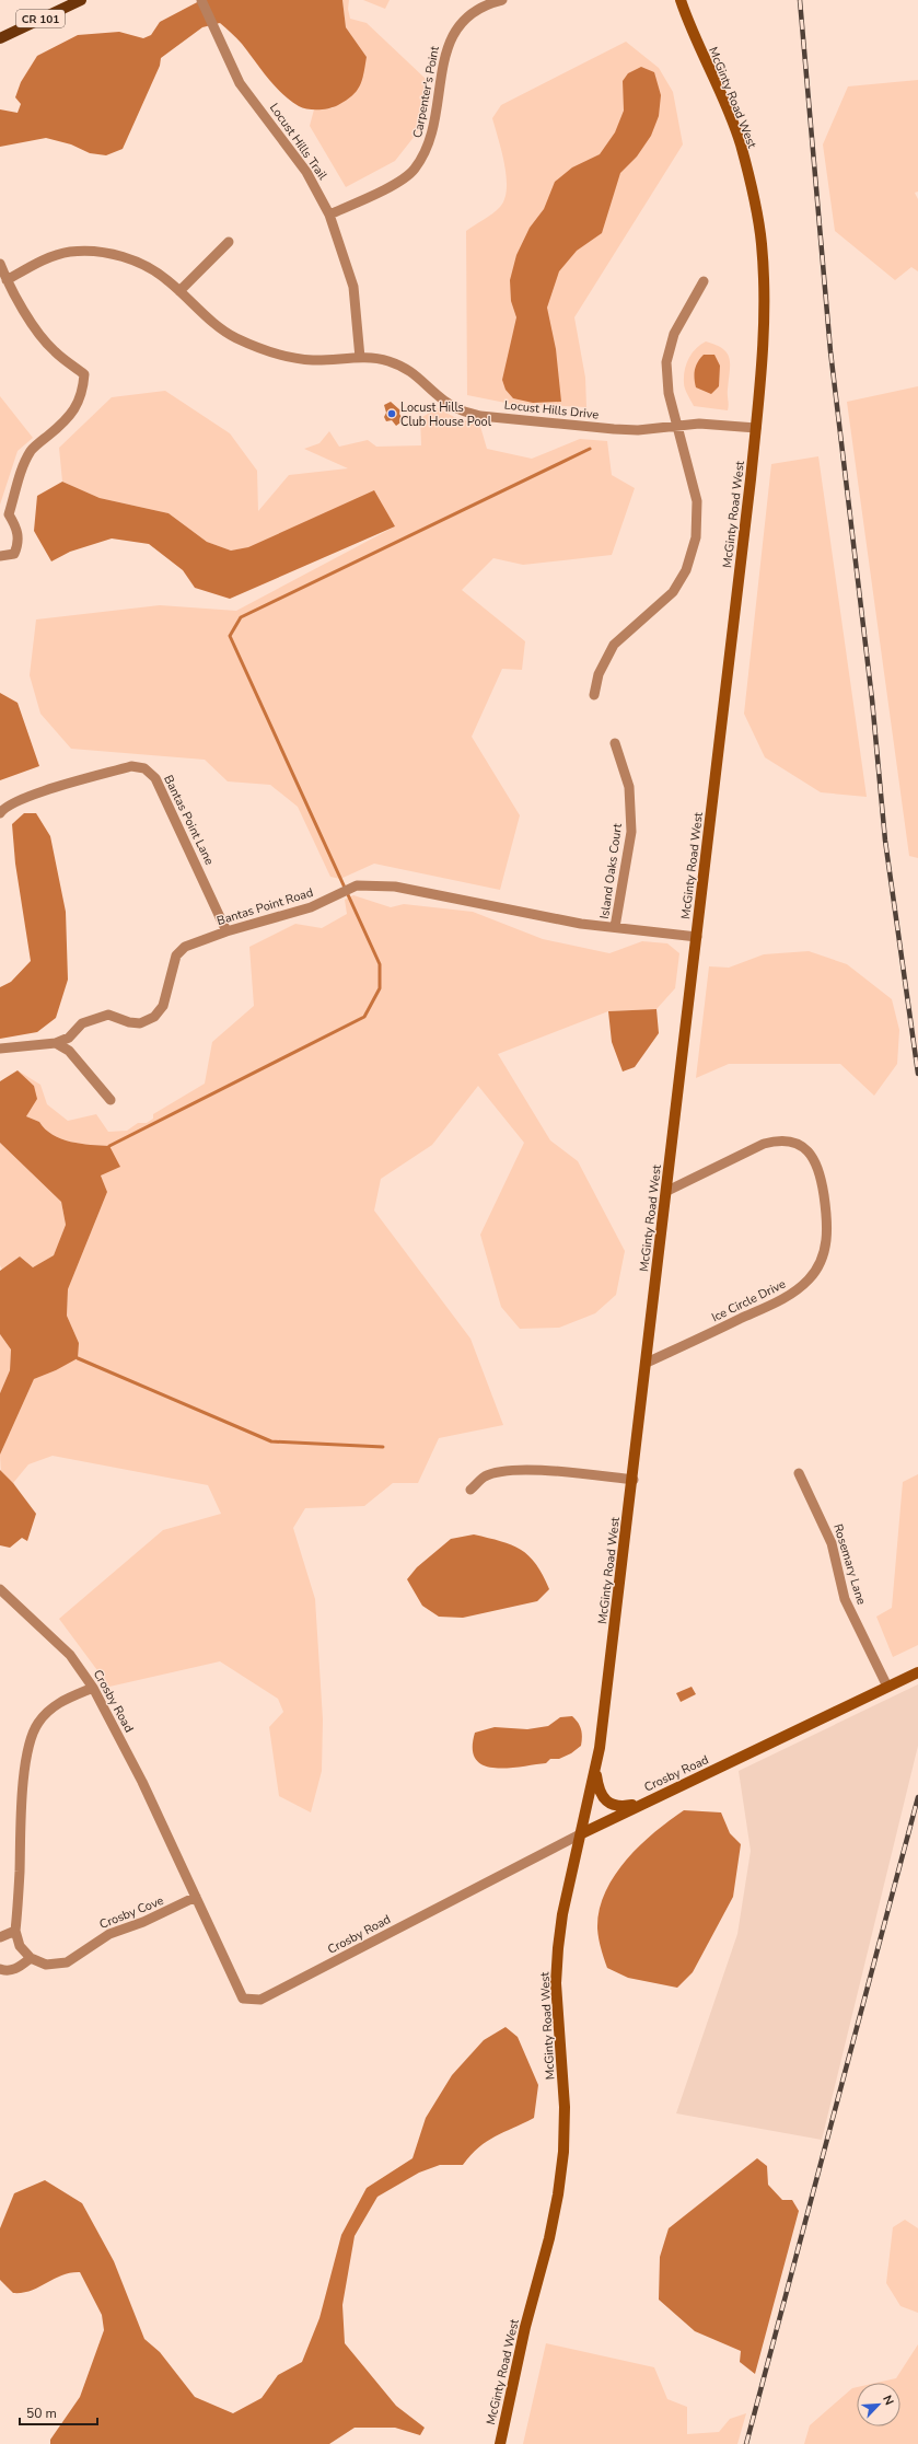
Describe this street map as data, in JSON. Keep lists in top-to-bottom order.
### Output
{
  "streets": {
    "main road": ["CR 101", "McGinty Road West", "Crosby Road"],
    "street": [
      "Carpenter's Point",
      "Locust Hills Trail",
      "Locust Hills Drive",
      "Bantas Point Lane",
      "Island Oaks Court",
      "Bantas Point Road",
      "Ice Circle Drive",
      "Rosemary Lane",
      "Crosby Cove"
    ]
  },
  "crossings": [
    ["Carpenter's Point", "Locust Hills Trail"],
    ["McGinty Road West", "Locust Hills Drive"],
    ["McGinty Road West", "Bantas Point Road"],
    ["McGinty Road West", "Ice Circle Drive"],
    ["McGinty Road West", "Crosby Road"],
    ["Locust Hills Trail", "Locust Hills Drive"],
    ["Bantas Point Lane", "Bantas Point Road"],
    ["Island Oaks Court", "Bantas Point Road"],
    ["Rosemary Lane", "Crosby Road"],
    ["Crosby Road", "Crosby Cove"]
  ],
  "places": ["Locust Hills Club House Pool"],
  "scale_bar": "50 m",
  "north": "top right"
}
